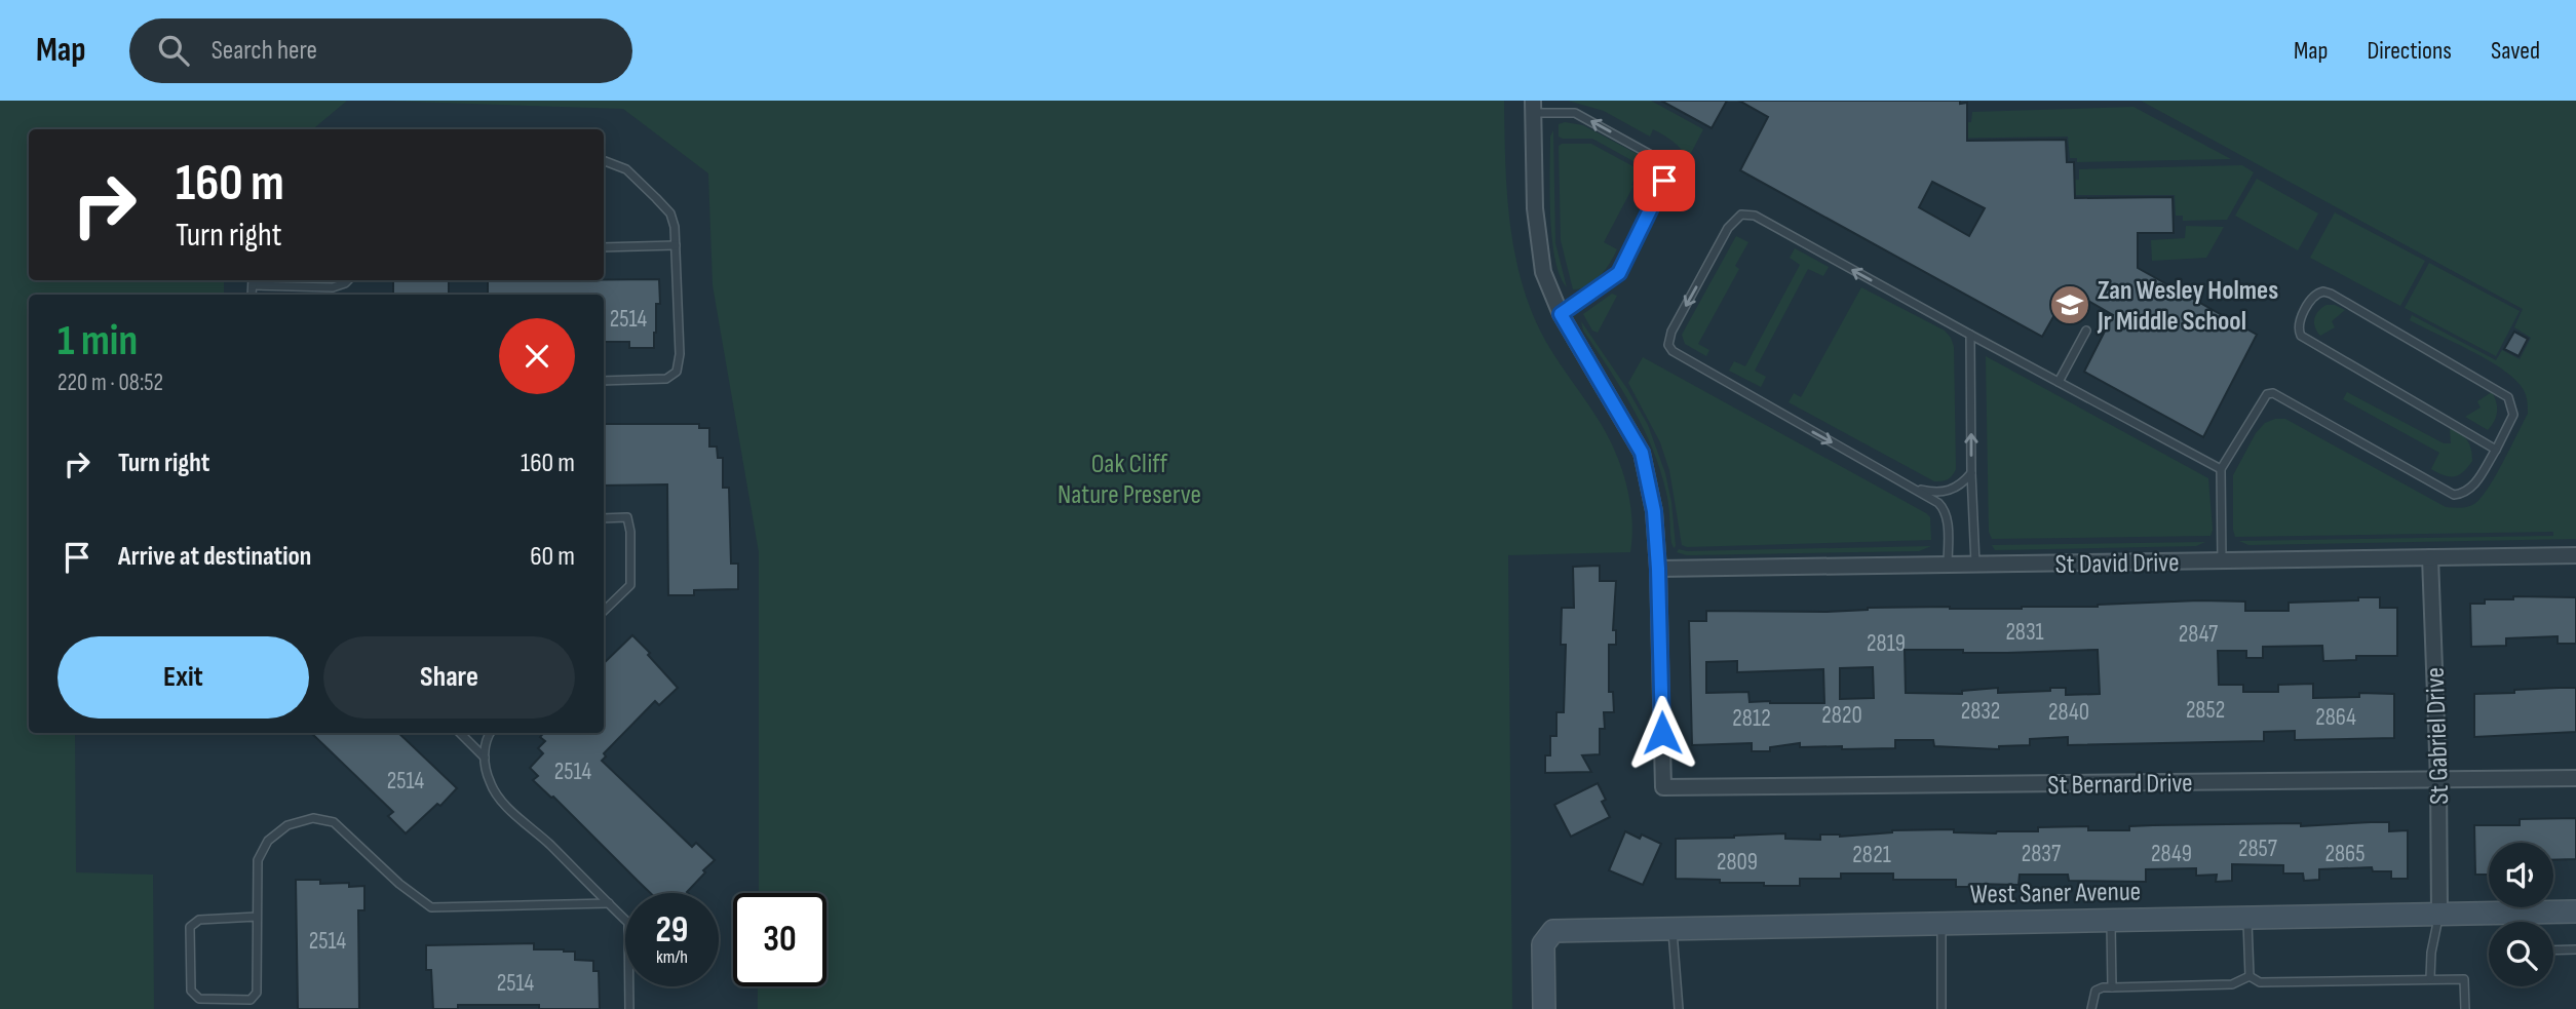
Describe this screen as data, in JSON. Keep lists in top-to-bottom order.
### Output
{
  "streets": {
    "street": [
      "St David Drive",
      "St Gabriel Drive",
      "St Bernard Drive",
      "West Saner Avenue"
    ]
  },
  "crossings": [
    ["St David Drive", "St Gabriel Drive"],
    ["St David Drive", "St Bernard Drive"],
    ["St Gabriel Drive", "St Bernard Drive"],
    ["St Gabriel Drive", "West Saner Avenue"]
  ],
  "parks": ["Oak Cliff Nature Preserve"],
  "places": {
    "school or university": ["Zan Wesley Holmes Jr Middle School"]
  },
  "house_numbers": [
    "2514",
    "2831",
    "2847",
    "2819",
    "2852",
    "2832",
    "2840",
    "2820",
    "2864",
    "2812",
    "2514",
    "2514",
    "2857",
    "2837",
    "2849",
    "2865",
    "2821",
    "2809",
    "2514",
    "2514"
  ],
  "page": {
    "header": "Map",
    "search": "Search here",
    "nav": ["Map", "Directions", "Saved"],
    "turn": ["160 m", "Turn right"],
    "heading": ["1 min", "220 m · 08:52"],
    "list": [
      {
        "name": "Turn right",
        "value": "160 m"
      },
      {
        "name": "Arrive at destination",
        "value": "60 m"
      }
    ],
    "buttons": ["Exit", "Share"],
    "speed": "29 km/h",
    "limit": "30"
  }
}
